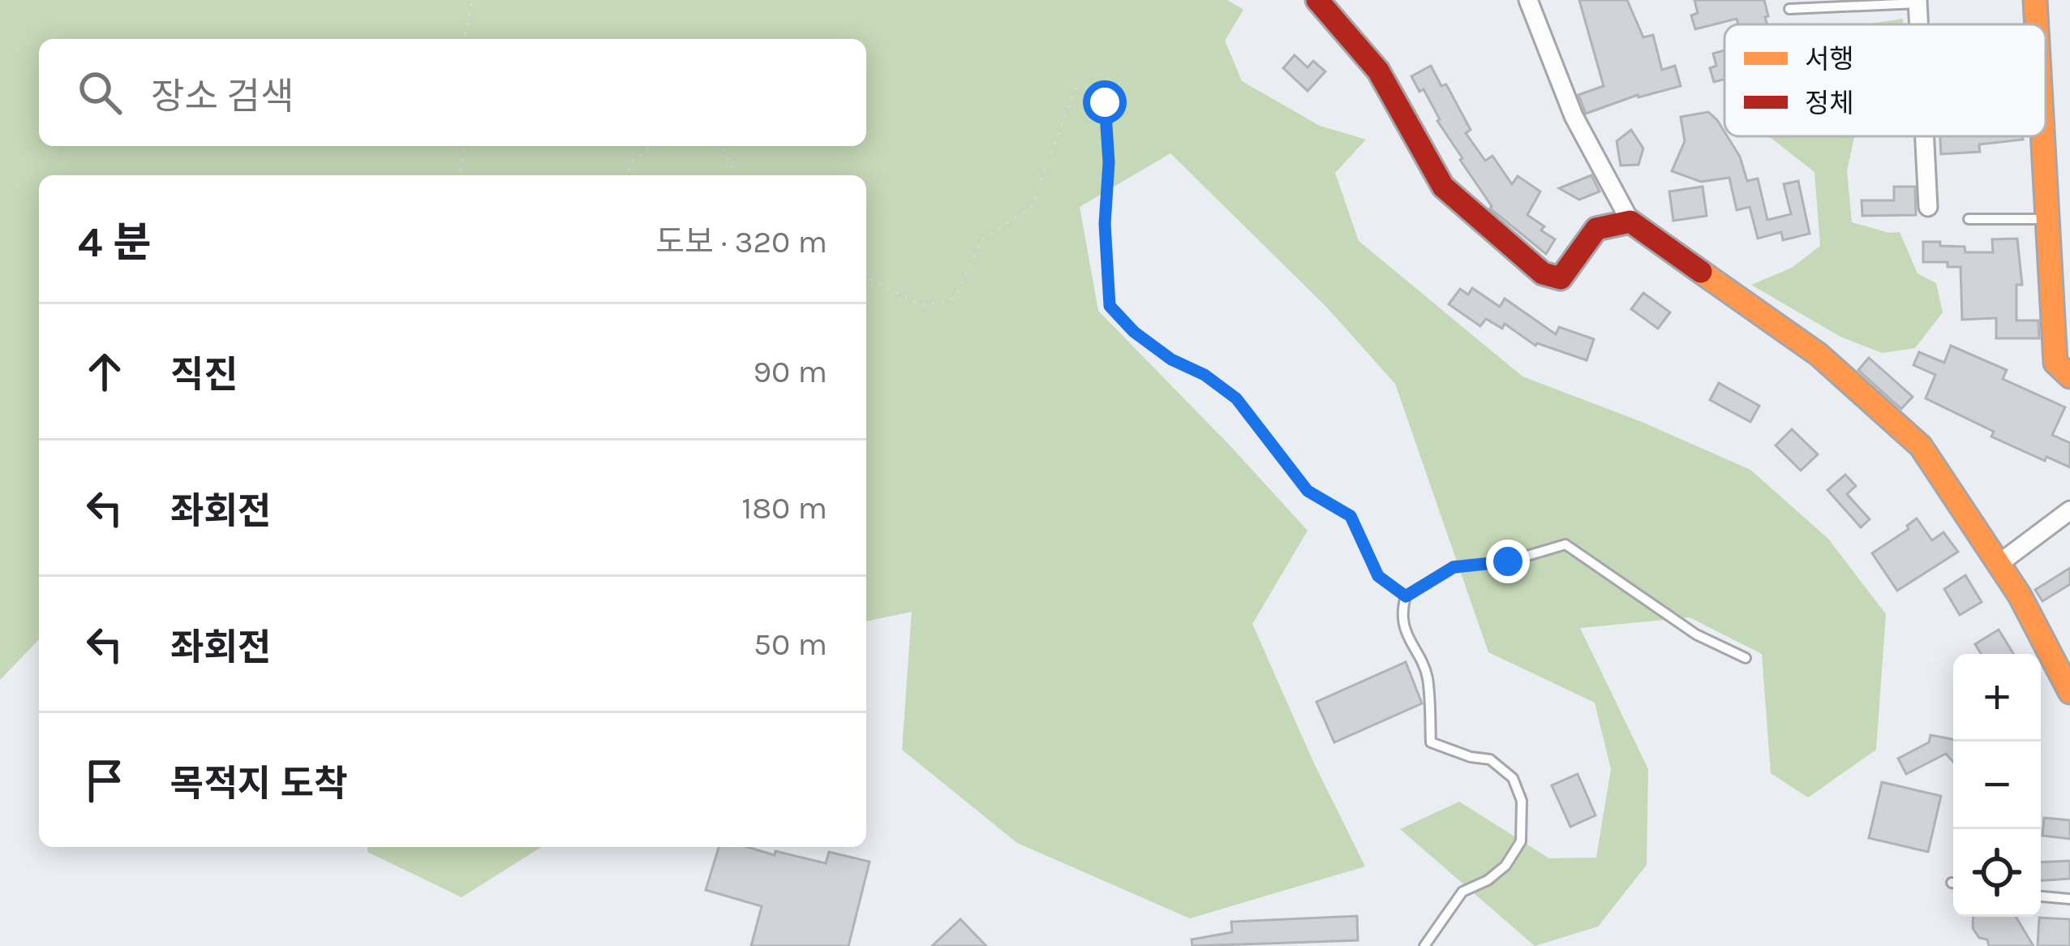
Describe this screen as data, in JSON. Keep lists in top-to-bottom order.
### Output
{
  "legend": ["서행", "정체"],
  "page": {
    "search": "장소 검색",
    "heading": ["4 분", "도보 · 320 m"],
    "list": [
      ["직진", "90 m"],
      ["좌회전", "180 m"],
      ["좌회전", "50 m"],
      "목적지 도착"
    ],
    "map_buttons": ["+", "−"]
  }
}
